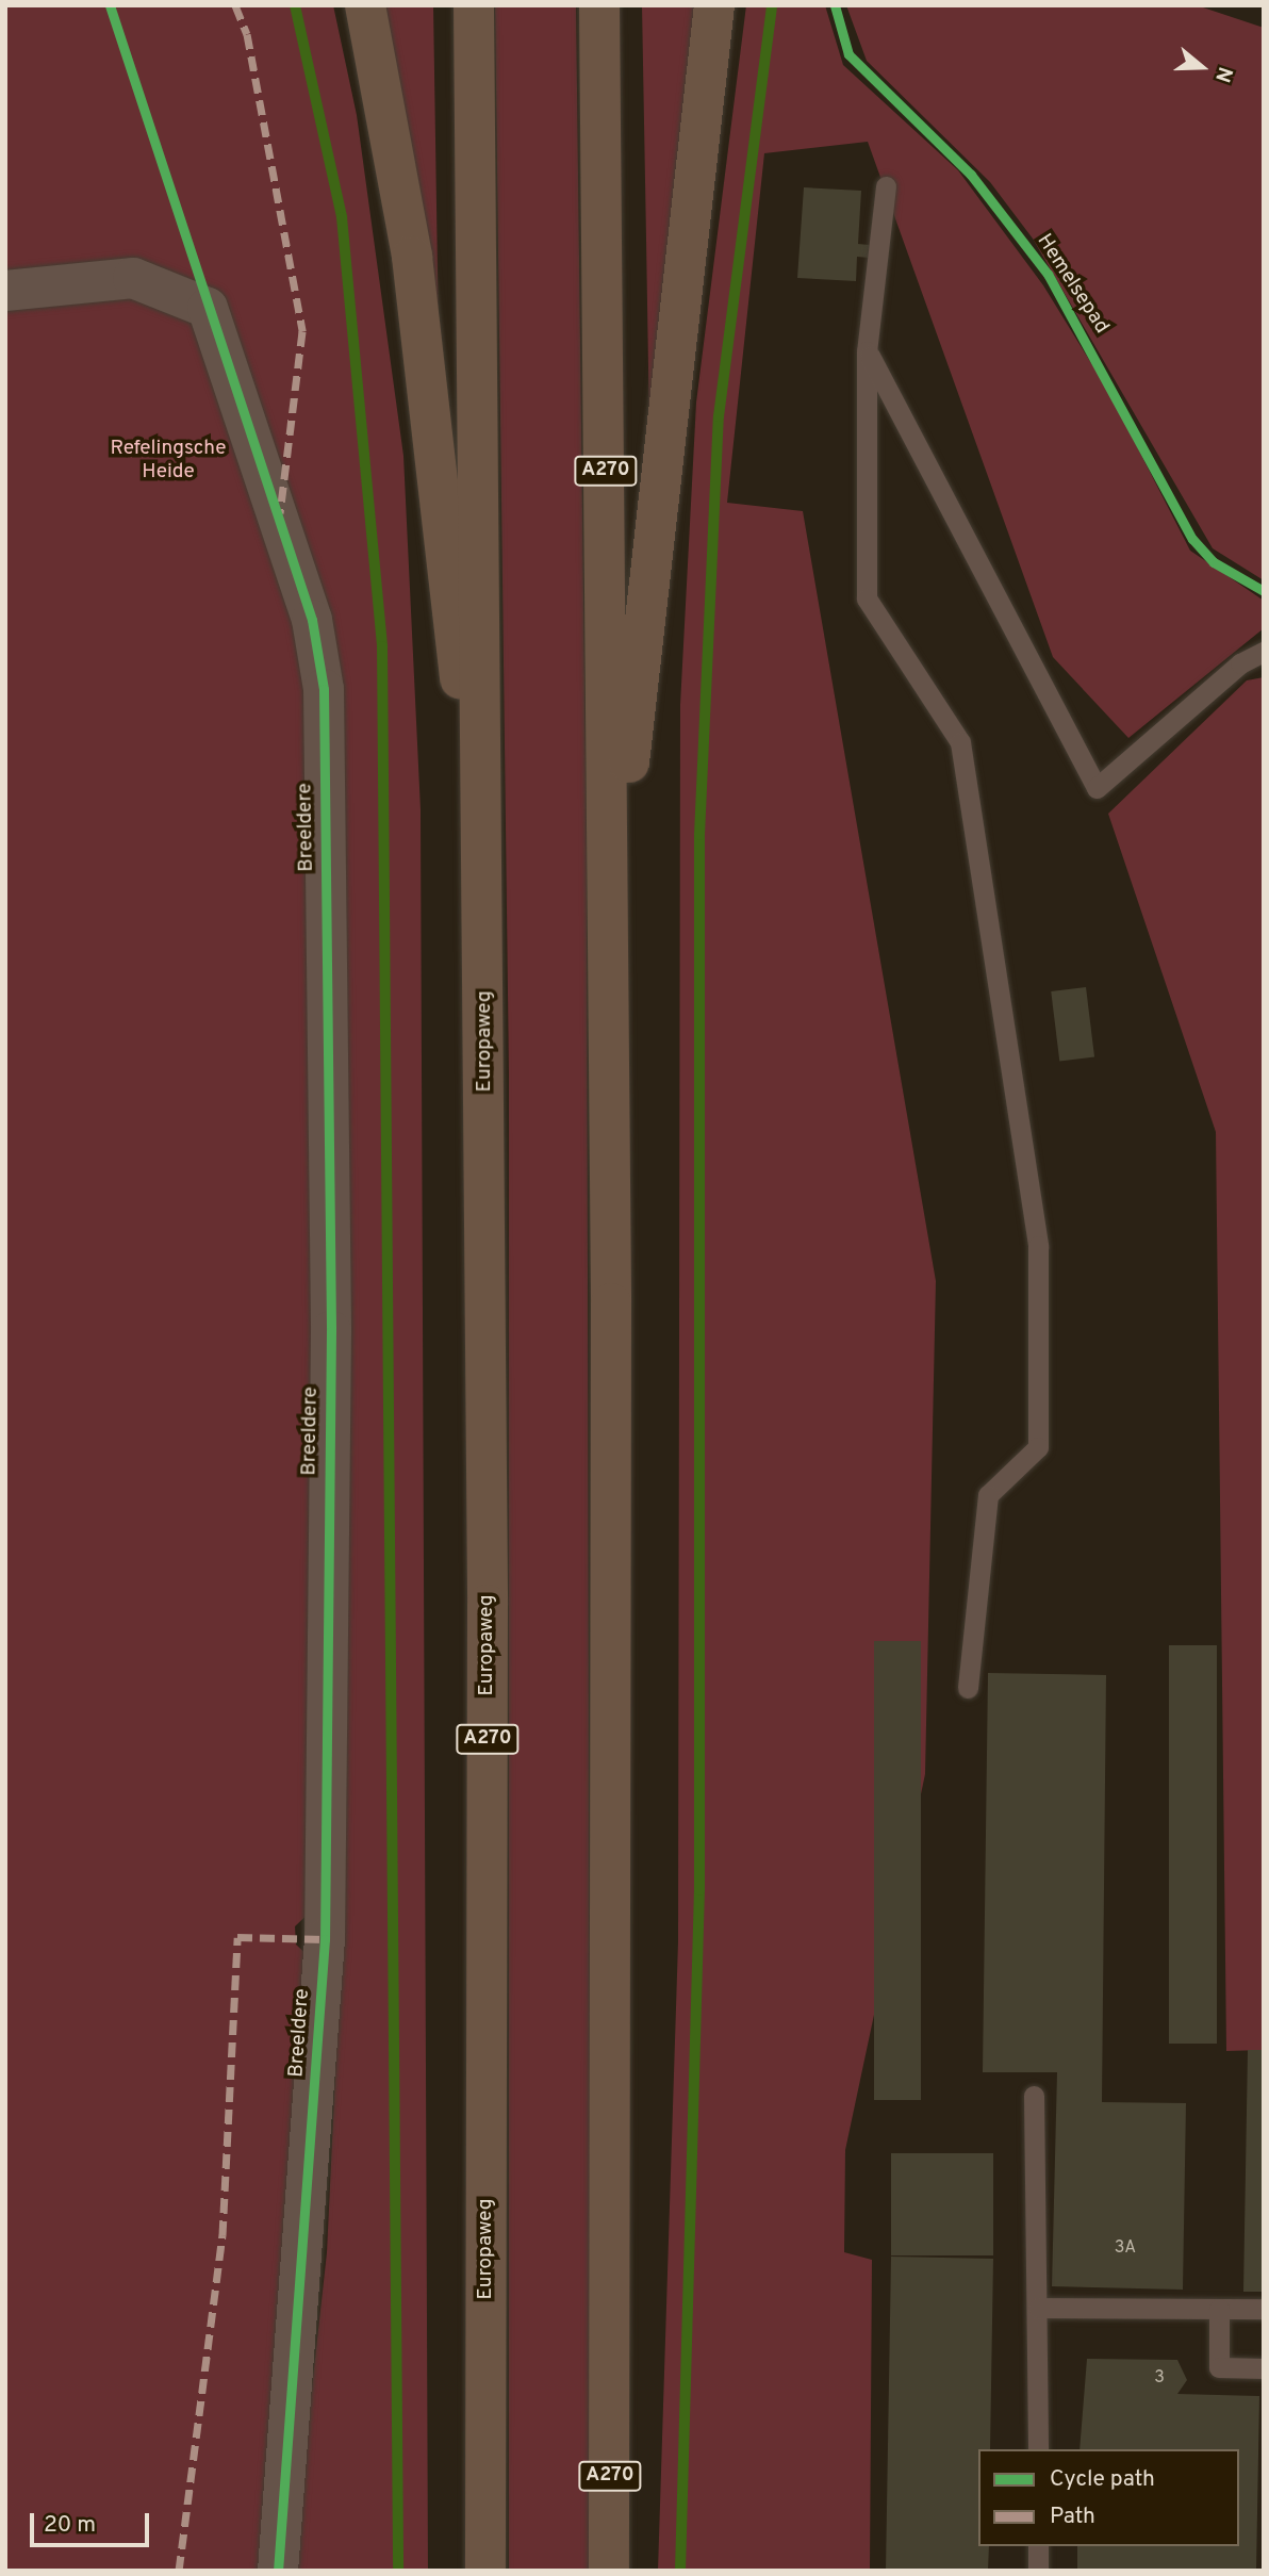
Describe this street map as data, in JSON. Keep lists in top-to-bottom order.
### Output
{
  "streets": {
    "highway": ["A270", "Europaweg"],
    "street": ["Breeldere"],
    "cycle path": ["Hemelsepad"]
  },
  "crossings": [
    ["A270", "Europaweg"]
  ],
  "parks": ["Refelingsche Heide"],
  "house_numbers": ["3A", "3"],
  "legend": ["Cycle path", "Path"],
  "scale_bar": "20 m",
  "north": "right"
}
